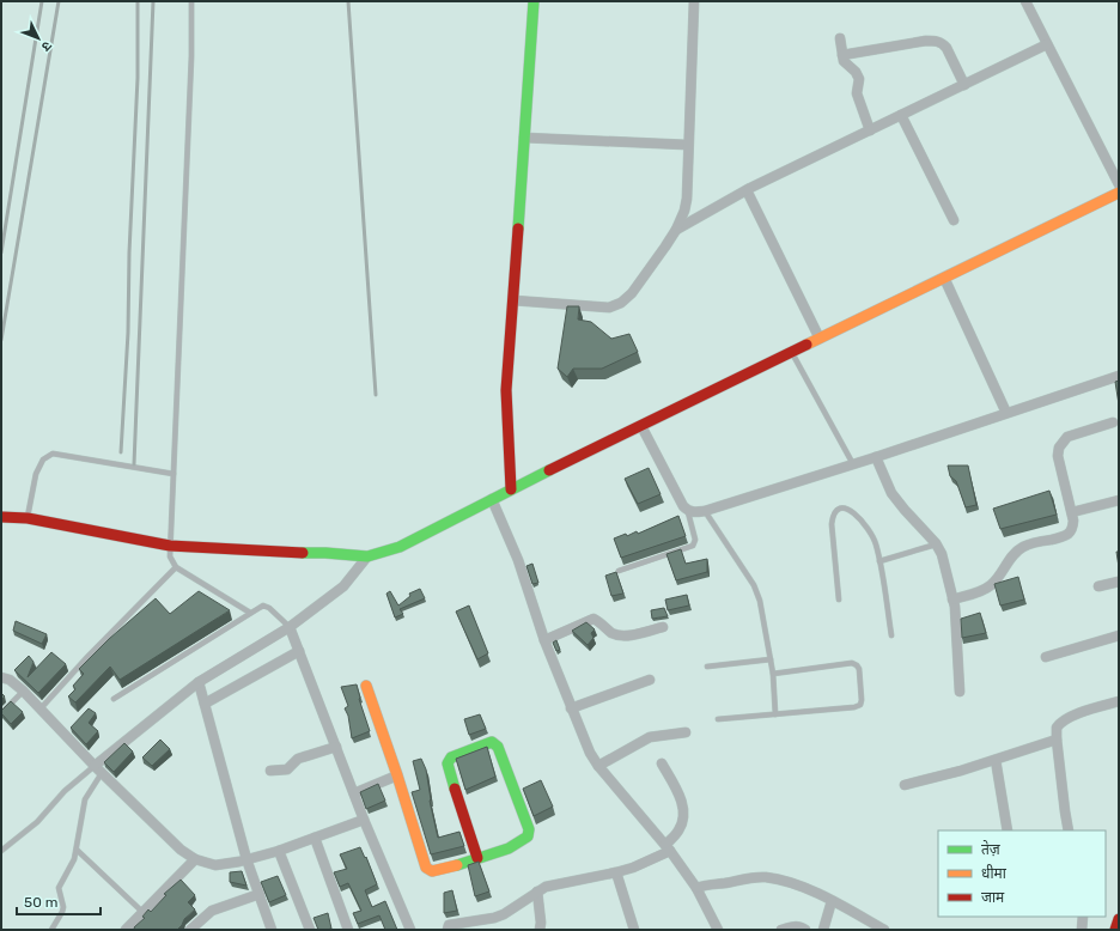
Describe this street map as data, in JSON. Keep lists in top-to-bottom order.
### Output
{
  "legend": ["तेज़", "धीमा", "जाम"],
  "scale_bar": "50 m",
  "north": "bottom right"
}
